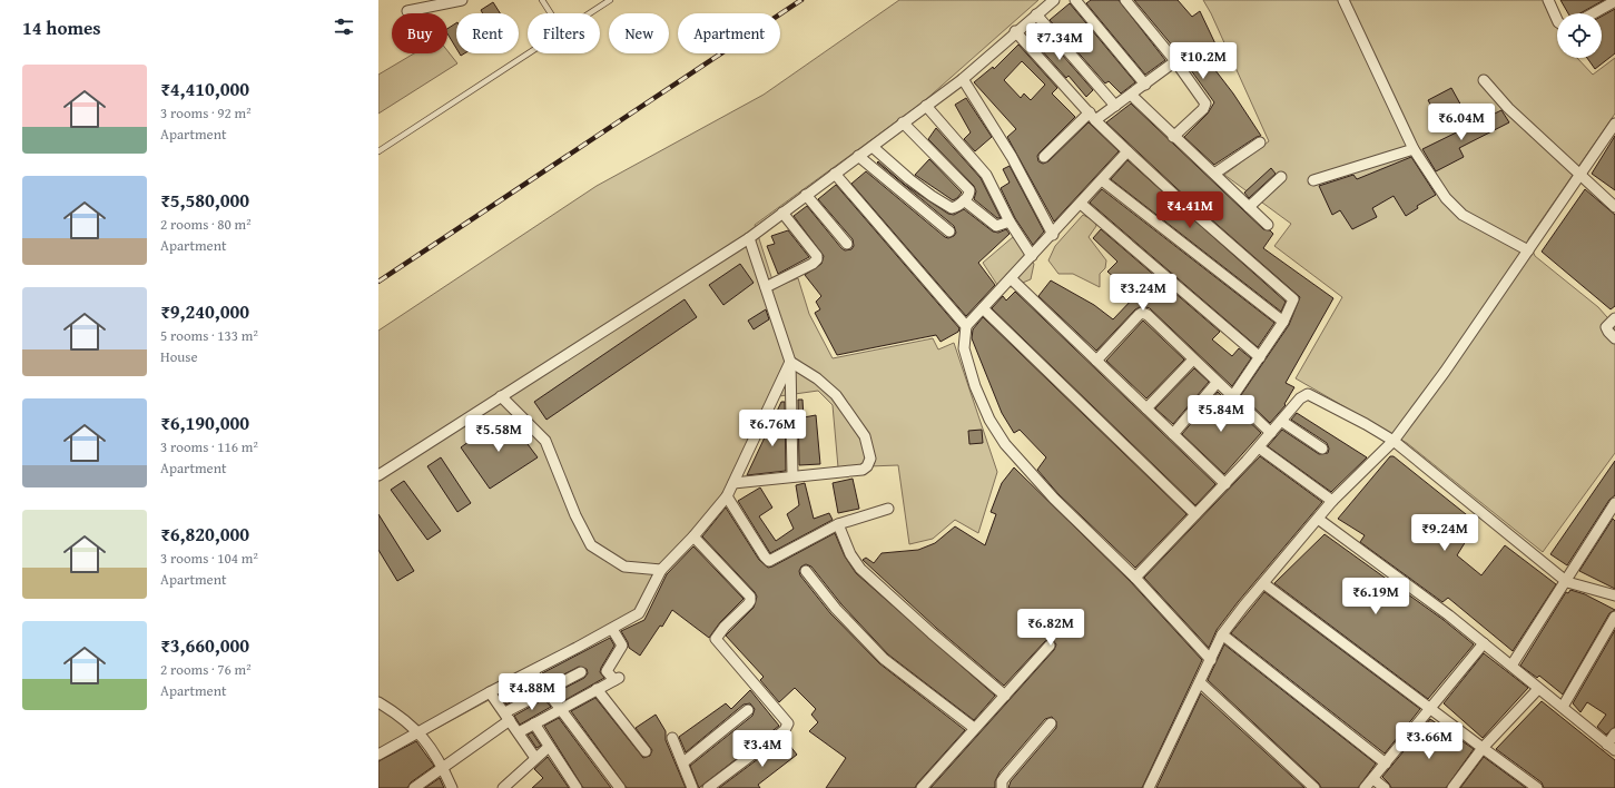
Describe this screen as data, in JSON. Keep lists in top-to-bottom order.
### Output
{
  "page": {
    "heading": "14 homes",
    "chip": [
      "Buy",
      "Rent",
      "Filters",
      "New",
      "Apartment"
    ],
    "price": [
      "₹7.34M",
      "₹10.2M",
      "₹6.04M",
      "₹4.41M",
      "₹3.24M",
      "₹5.84M",
      "₹6.76M",
      "₹5.58M",
      "₹9.24M",
      "₹6.19M",
      "₹6.82M",
      "₹4.88M",
      "₹3.66M",
      "₹3.4M"
    ],
    "list": [
      {
        "name": "₹4,410,000",
        "note": "3 rooms · 92 m² · Apartment"
      },
      {
        "name": "₹5,580,000",
        "note": "2 rooms · 80 m² · Apartment"
      },
      {
        "name": "₹9,240,000",
        "note": "5 rooms · 133 m² · House"
      },
      {
        "name": "₹6,190,000",
        "note": "3 rooms · 116 m² · Apartment"
      },
      {
        "name": "₹6,820,000",
        "note": "3 rooms · 104 m² · Apartment"
      },
      {
        "name": "₹3,660,000",
        "note": "2 rooms · 76 m² · Apartment"
      }
    ]
  }
}
